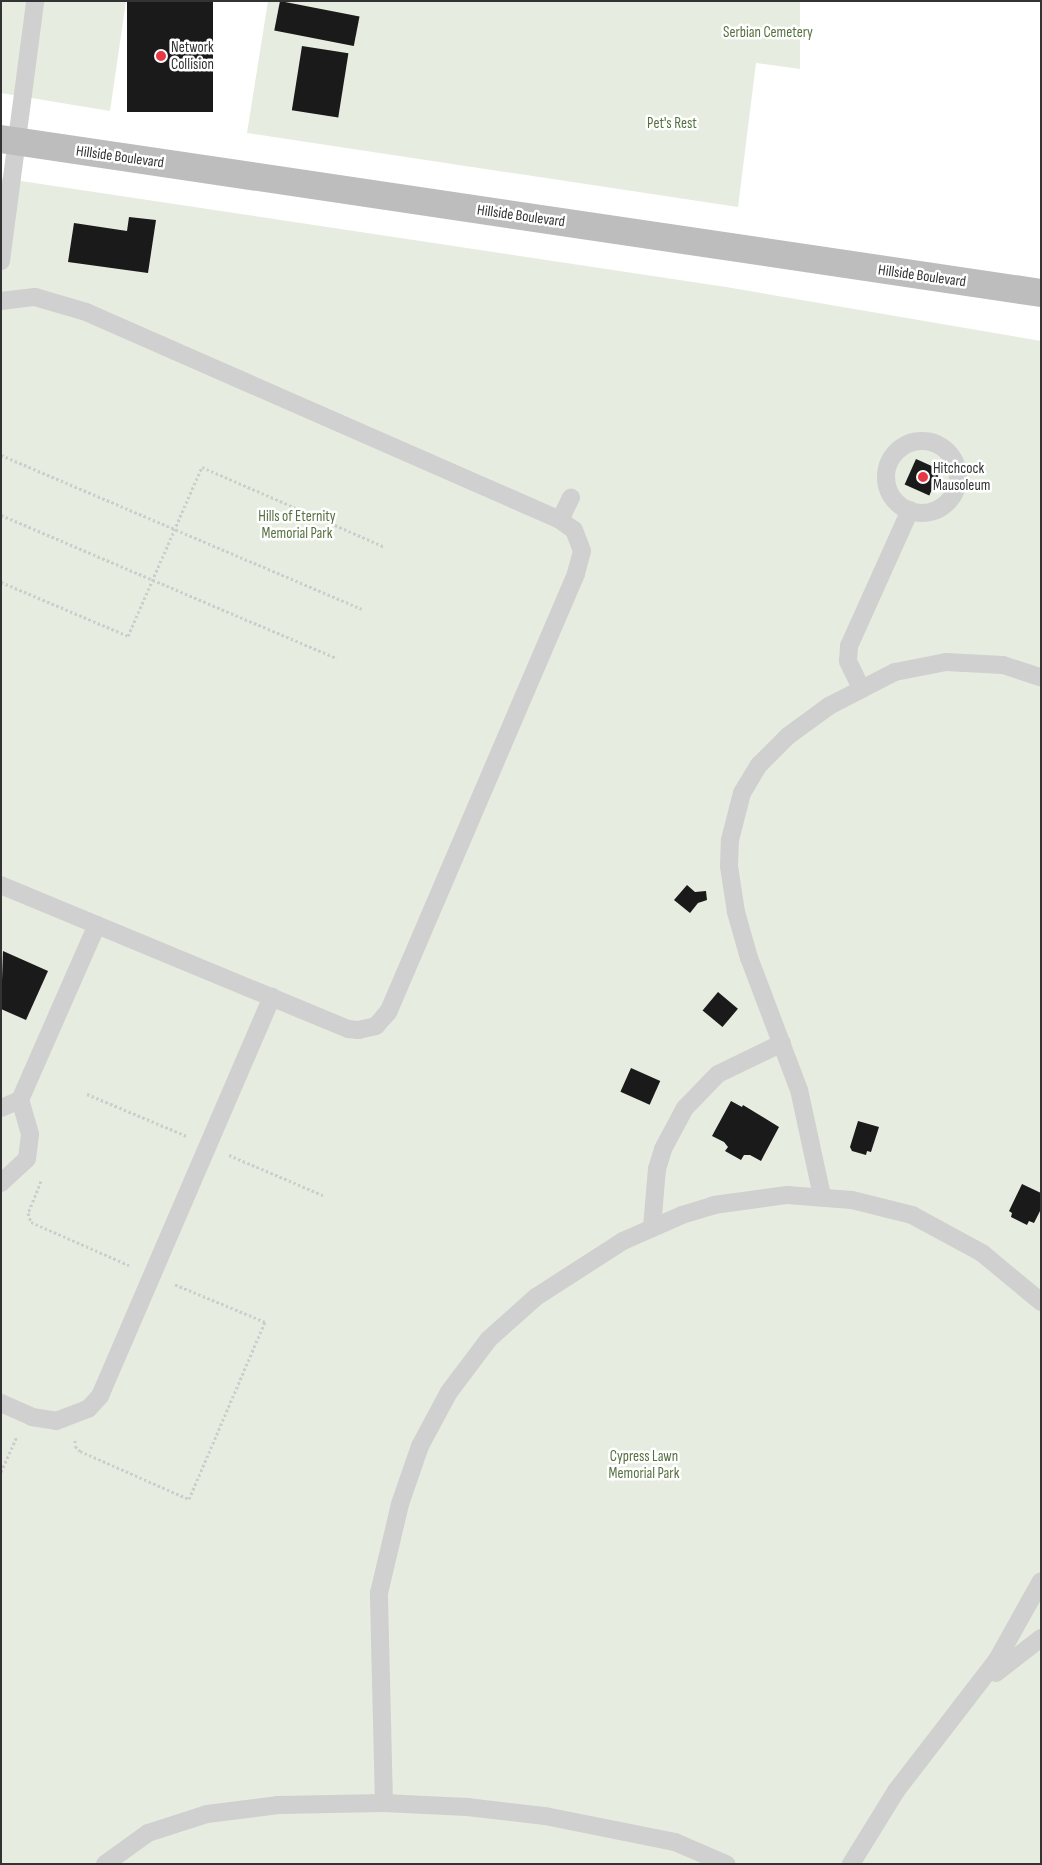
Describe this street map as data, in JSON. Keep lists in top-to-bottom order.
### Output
{
  "streets": {
    "main road": ["Hillside Boulevard"]
  },
  "parks": [
    "Serbian Cemetery",
    "Pet's Rest",
    "Hills of Eternity Memorial Park",
    "Cypress Lawn Memorial Park"
  ],
  "places": ["Network Collision", "Hitchcock Mausoleum"]
}
